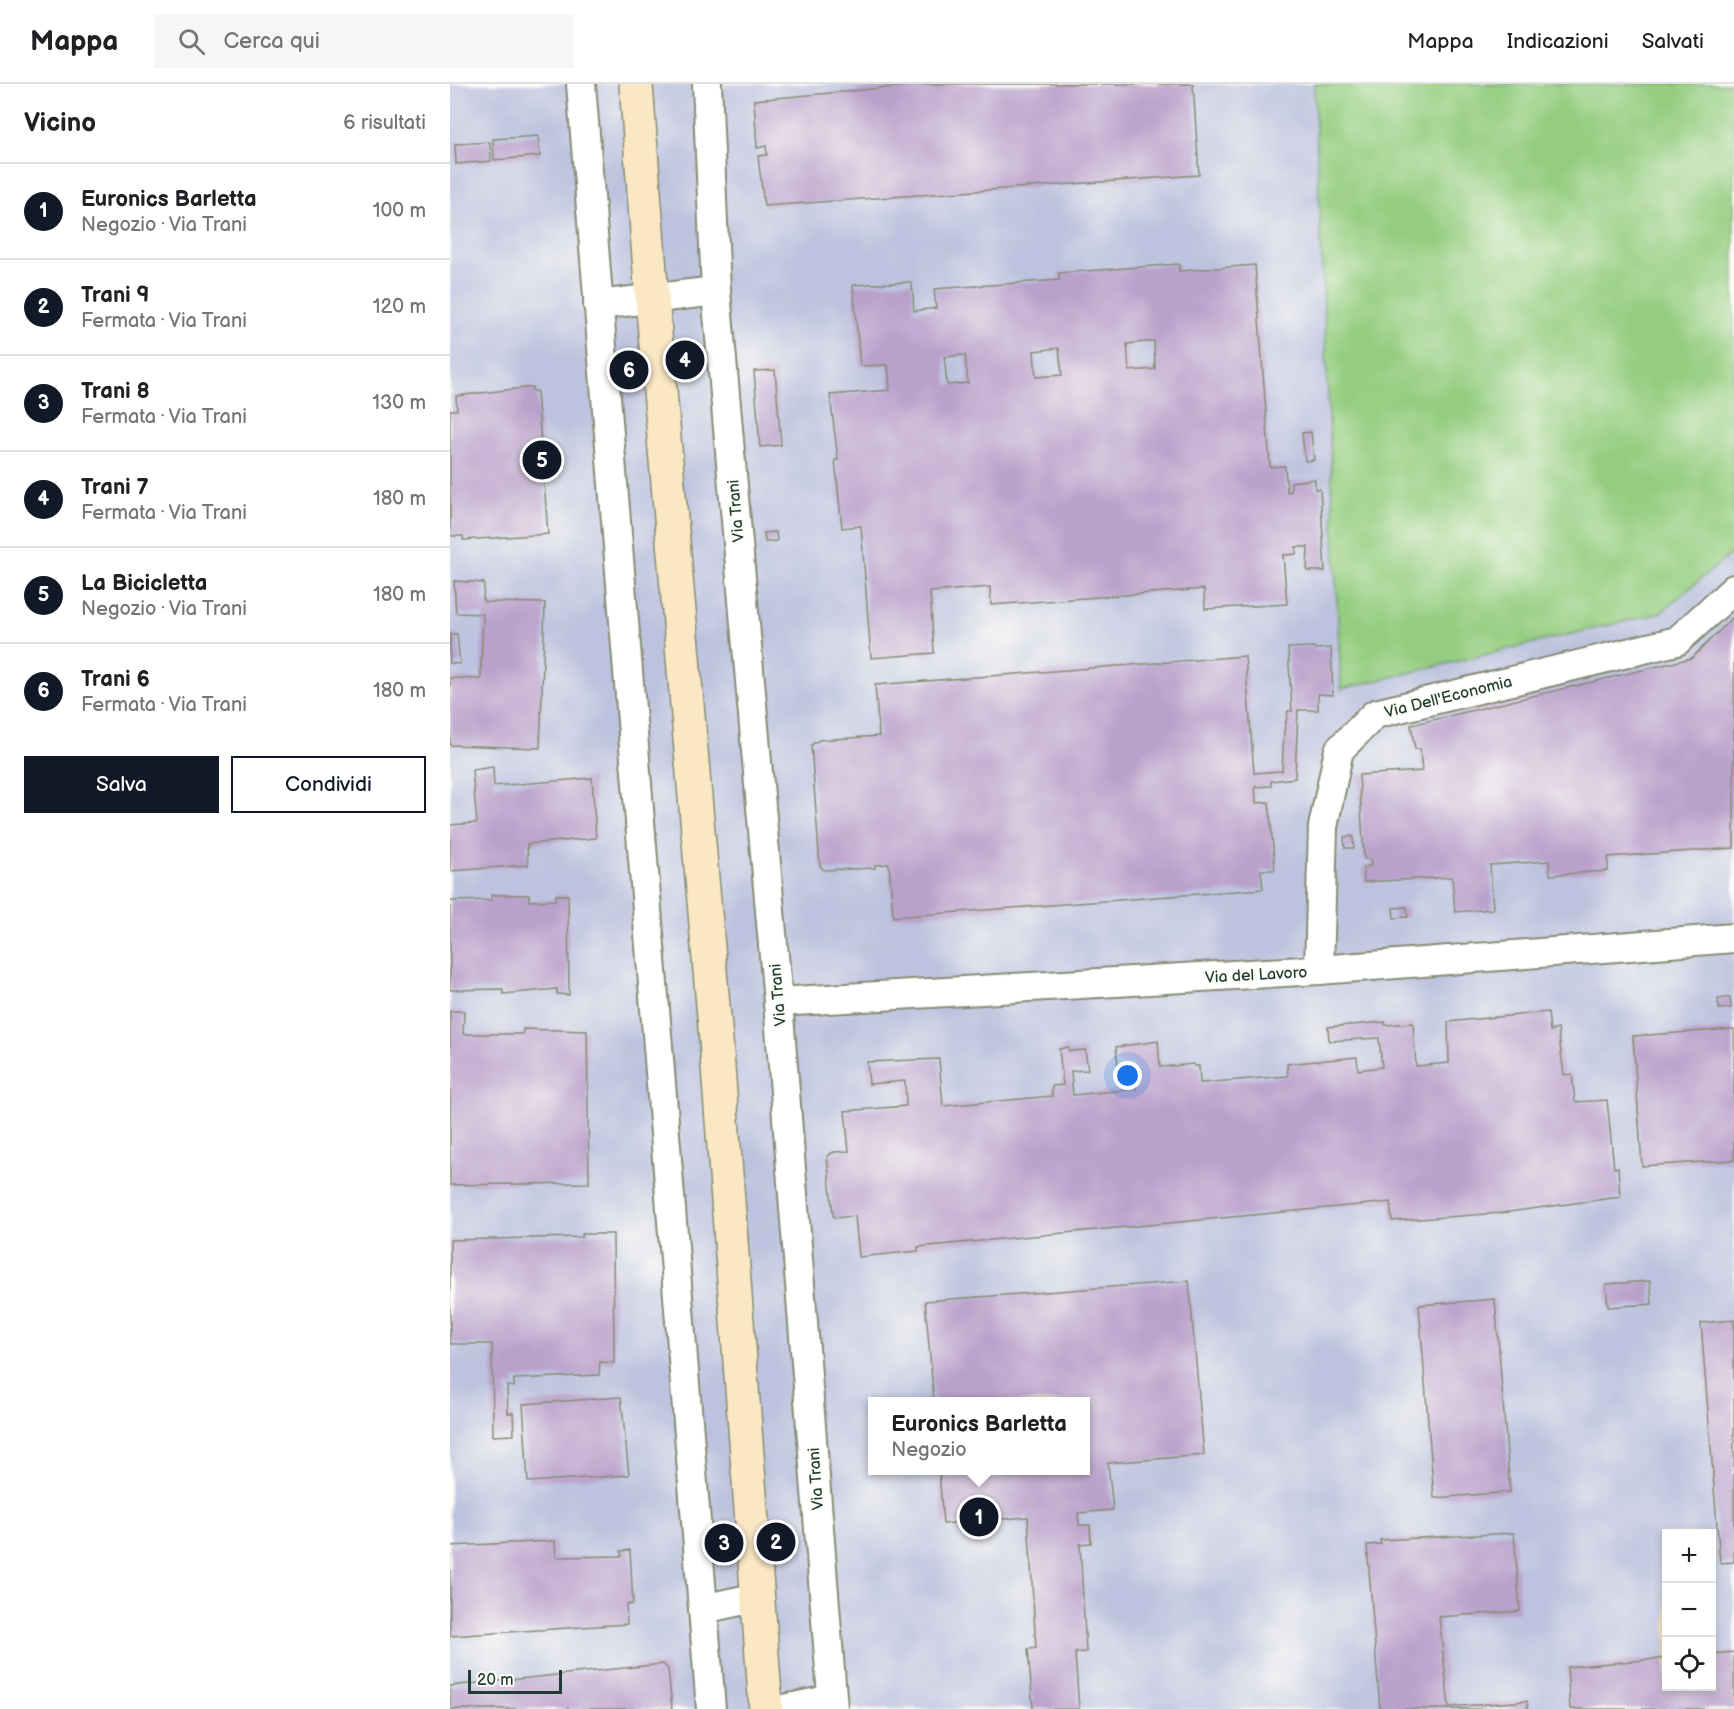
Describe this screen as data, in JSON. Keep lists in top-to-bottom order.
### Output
{
  "streets": {
    "street": ["Via Trani", "Via Dell'Economia", "Via del Lavoro"]
  },
  "crossings": [
    ["Via Trani", "Via del Lavoro"],
    ["Via Dell'Economia", "Via del Lavoro"]
  ],
  "scale_bar": "20 m",
  "page": {
    "header": "Mappa",
    "search": "Cerca qui",
    "nav": ["Mappa", "Indicazioni", "Salvati"],
    "heading": ["Vicino", "6 risultati"],
    "list": [
      {
        "mark": "1",
        "name": "Euronics Barletta",
        "note": "Negozio · Via Trani",
        "value": "100 m"
      },
      {
        "mark": "2",
        "name": "Trani 9",
        "note": "Fermata · Via Trani",
        "value": "120 m"
      },
      {
        "mark": "3",
        "name": "Trani 8",
        "note": "Fermata · Via Trani",
        "value": "130 m"
      },
      {
        "mark": "4",
        "name": "Trani 7",
        "note": "Fermata · Via Trani",
        "value": "180 m"
      },
      {
        "mark": "5",
        "name": "La Bicicletta",
        "note": "Negozio · Via Trani",
        "value": "180 m"
      },
      {
        "mark": "6",
        "name": "Trani 6",
        "note": "Fermata · Via Trani",
        "value": "180 m"
      }
    ],
    "pins": [
      "4",
      "6",
      "5",
      "1",
      "2",
      "3"
    ],
    "buttons": ["Salva", "Condividi"],
    "popup": ["Euronics Barletta", "Negozio"],
    "map_buttons": ["+", "−"],
    "scale": "20 m"
  }
}
